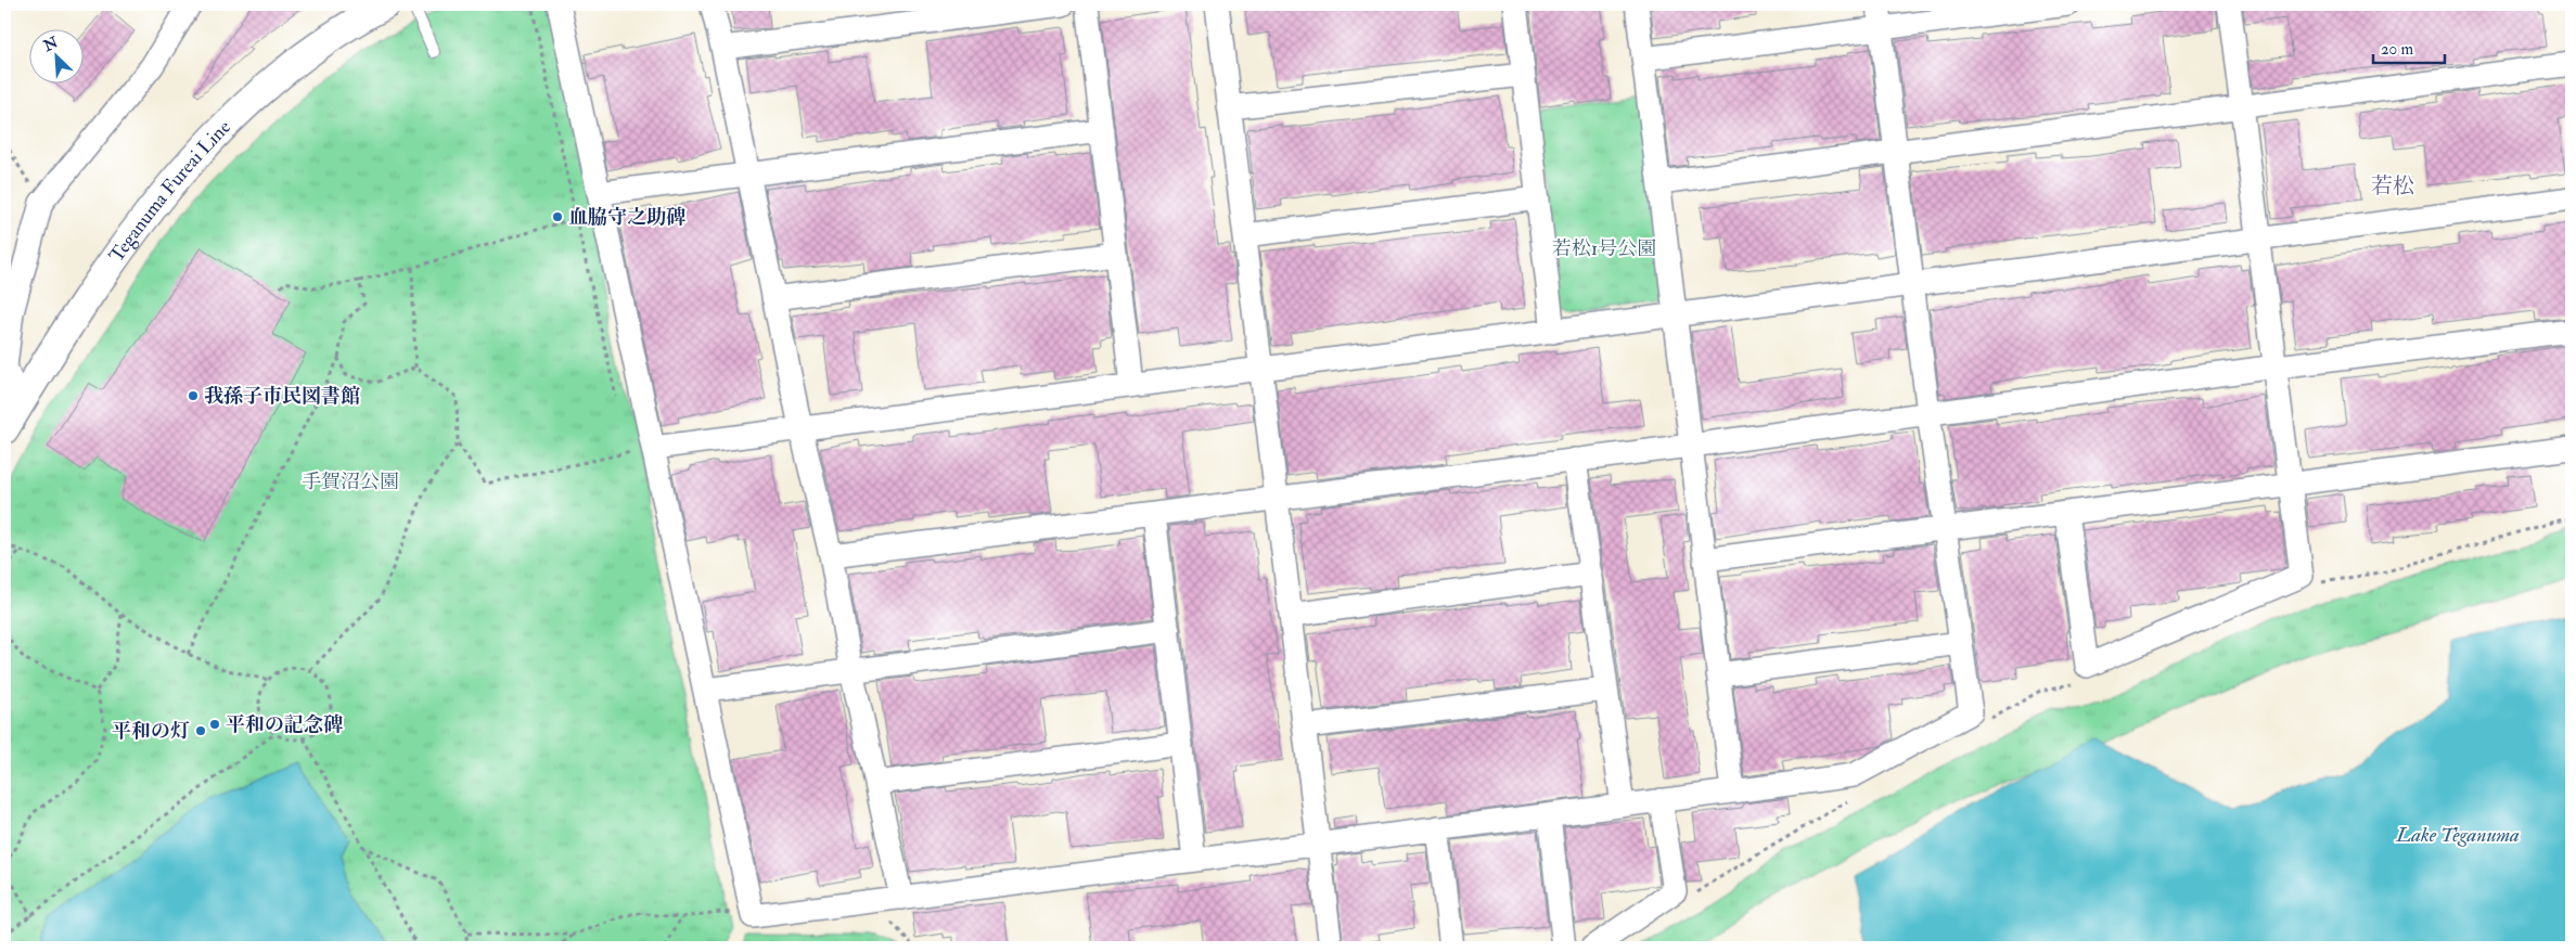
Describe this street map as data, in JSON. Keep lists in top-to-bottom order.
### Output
{
  "streets": {
    "street": ["Teganuma Fureai Line"]
  },
  "districts": ["若松"],
  "water": ["Lake Teganuma"],
  "parks": ["若松1号公園", "手賀沼公園"],
  "places": [
    "血脇守之助碑",
    "我孫子市民図書館",
    "平和の記念碑",
    "平和の灯"
  ],
  "scale_bar": "20 m",
  "north": "top left"
}
